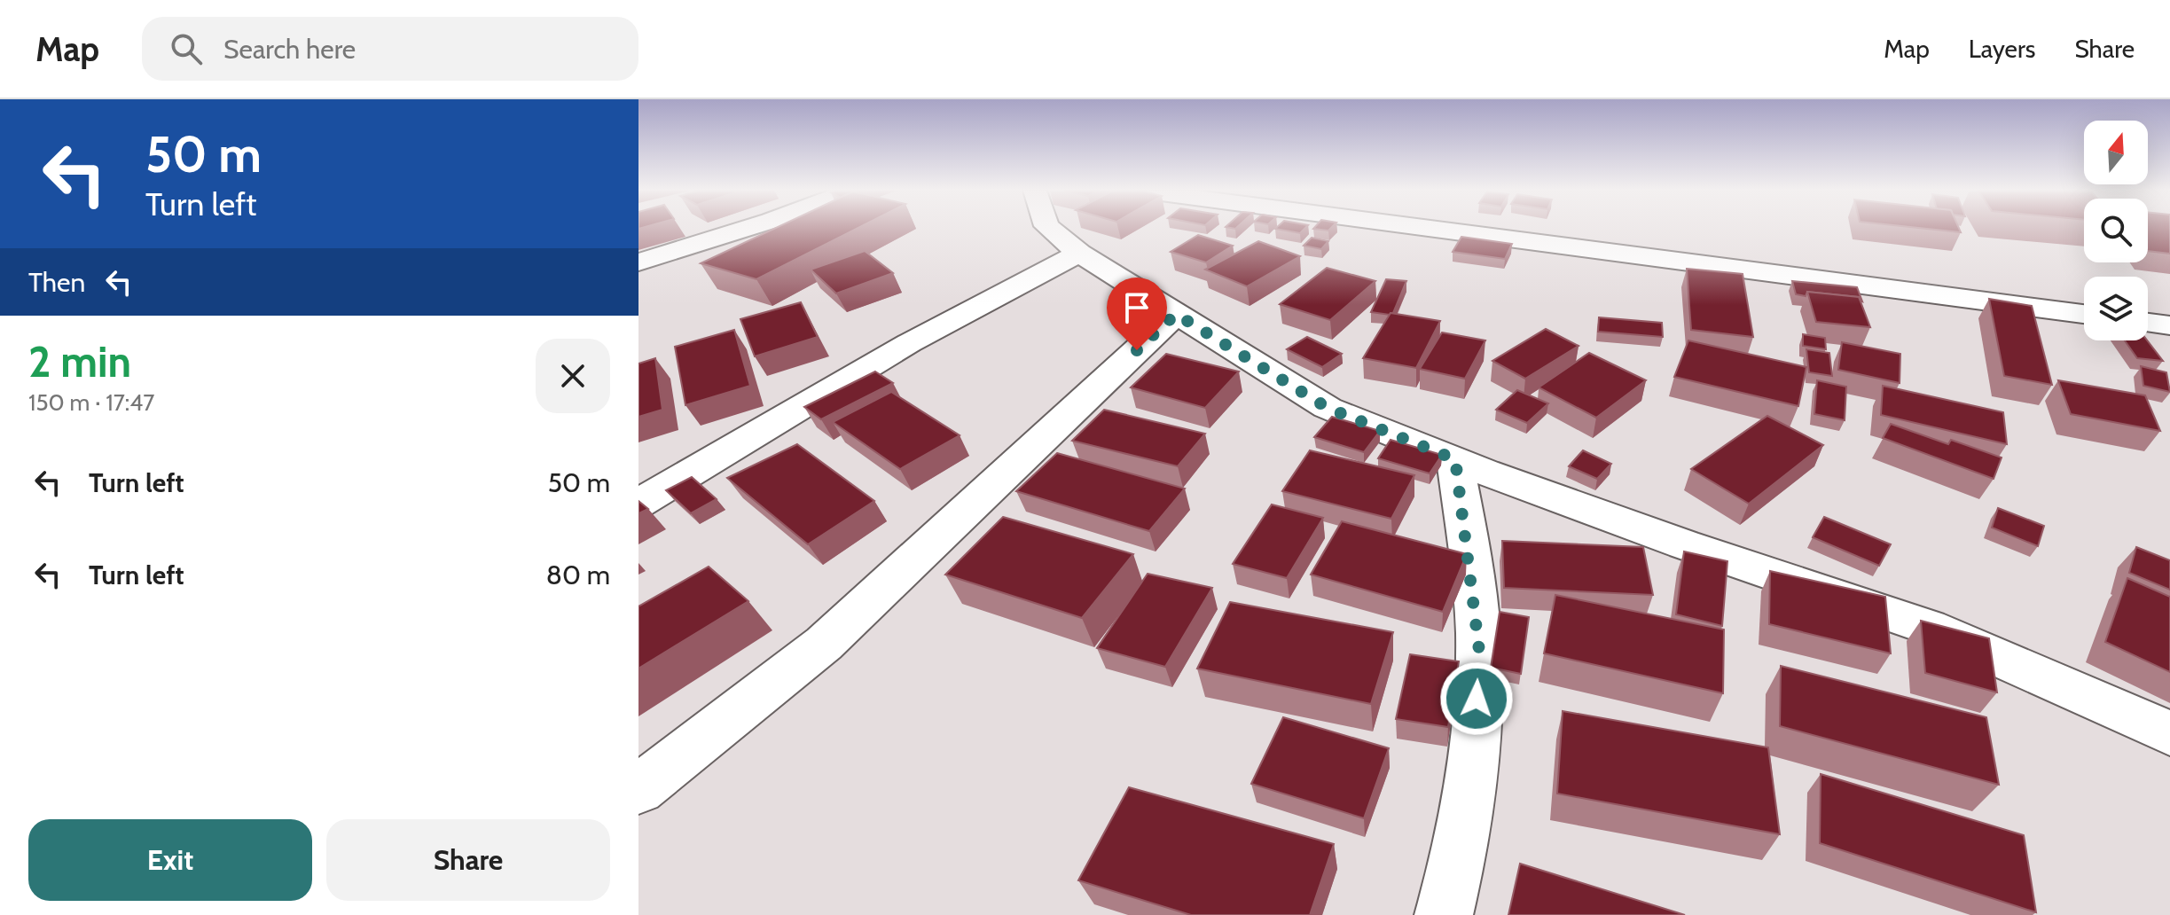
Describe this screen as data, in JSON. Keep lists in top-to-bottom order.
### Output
{
  "north": "top",
  "page": {
    "header": "Map",
    "search": "Search here",
    "nav": ["Map", "Layers", "Share"],
    "turn": ["50 m", "Turn left"],
    "then": "Then",
    "heading": ["2 min", "150 m · 17:47"],
    "list": [
      {
        "name": "Turn left",
        "value": "50 m"
      },
      {
        "name": "Turn left",
        "value": "80 m"
      }
    ],
    "buttons": ["Exit", "Share"]
  }
}
